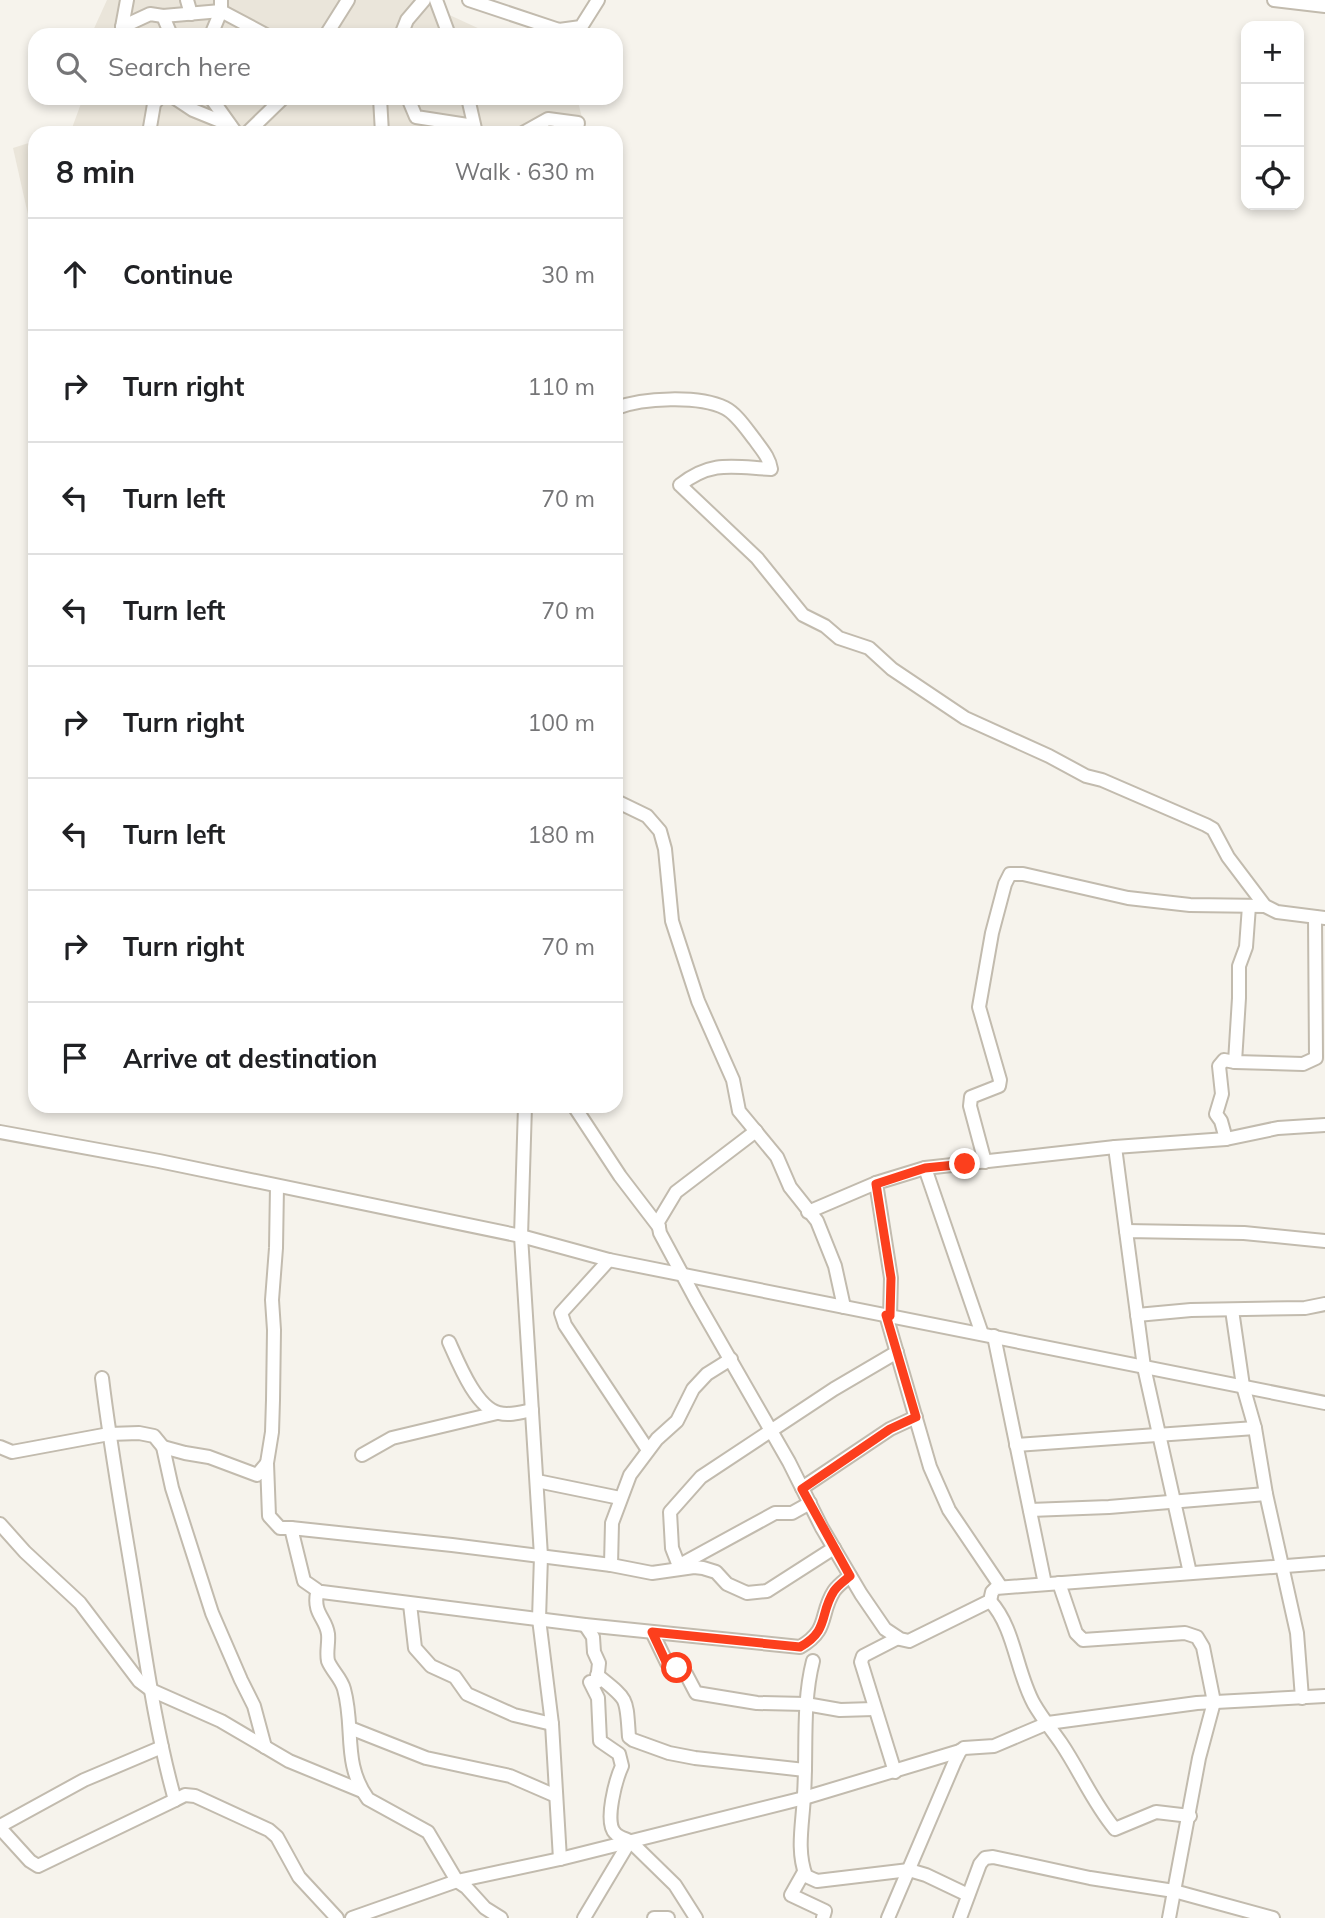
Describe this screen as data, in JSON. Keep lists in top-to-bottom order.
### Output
{
  "page": {
    "map_buttons": ["+", "−"],
    "search": "Search here",
    "heading": ["8 min", "Walk · 630 m"],
    "list": [
      ["Continue", "30 m"],
      ["Turn right", "110 m"],
      ["Turn left", "70 m"],
      ["Turn left", "70 m"],
      ["Turn right", "100 m"],
      ["Turn left", "180 m"],
      ["Turn right", "70 m"],
      "Arrive at destination"
    ]
  }
}
